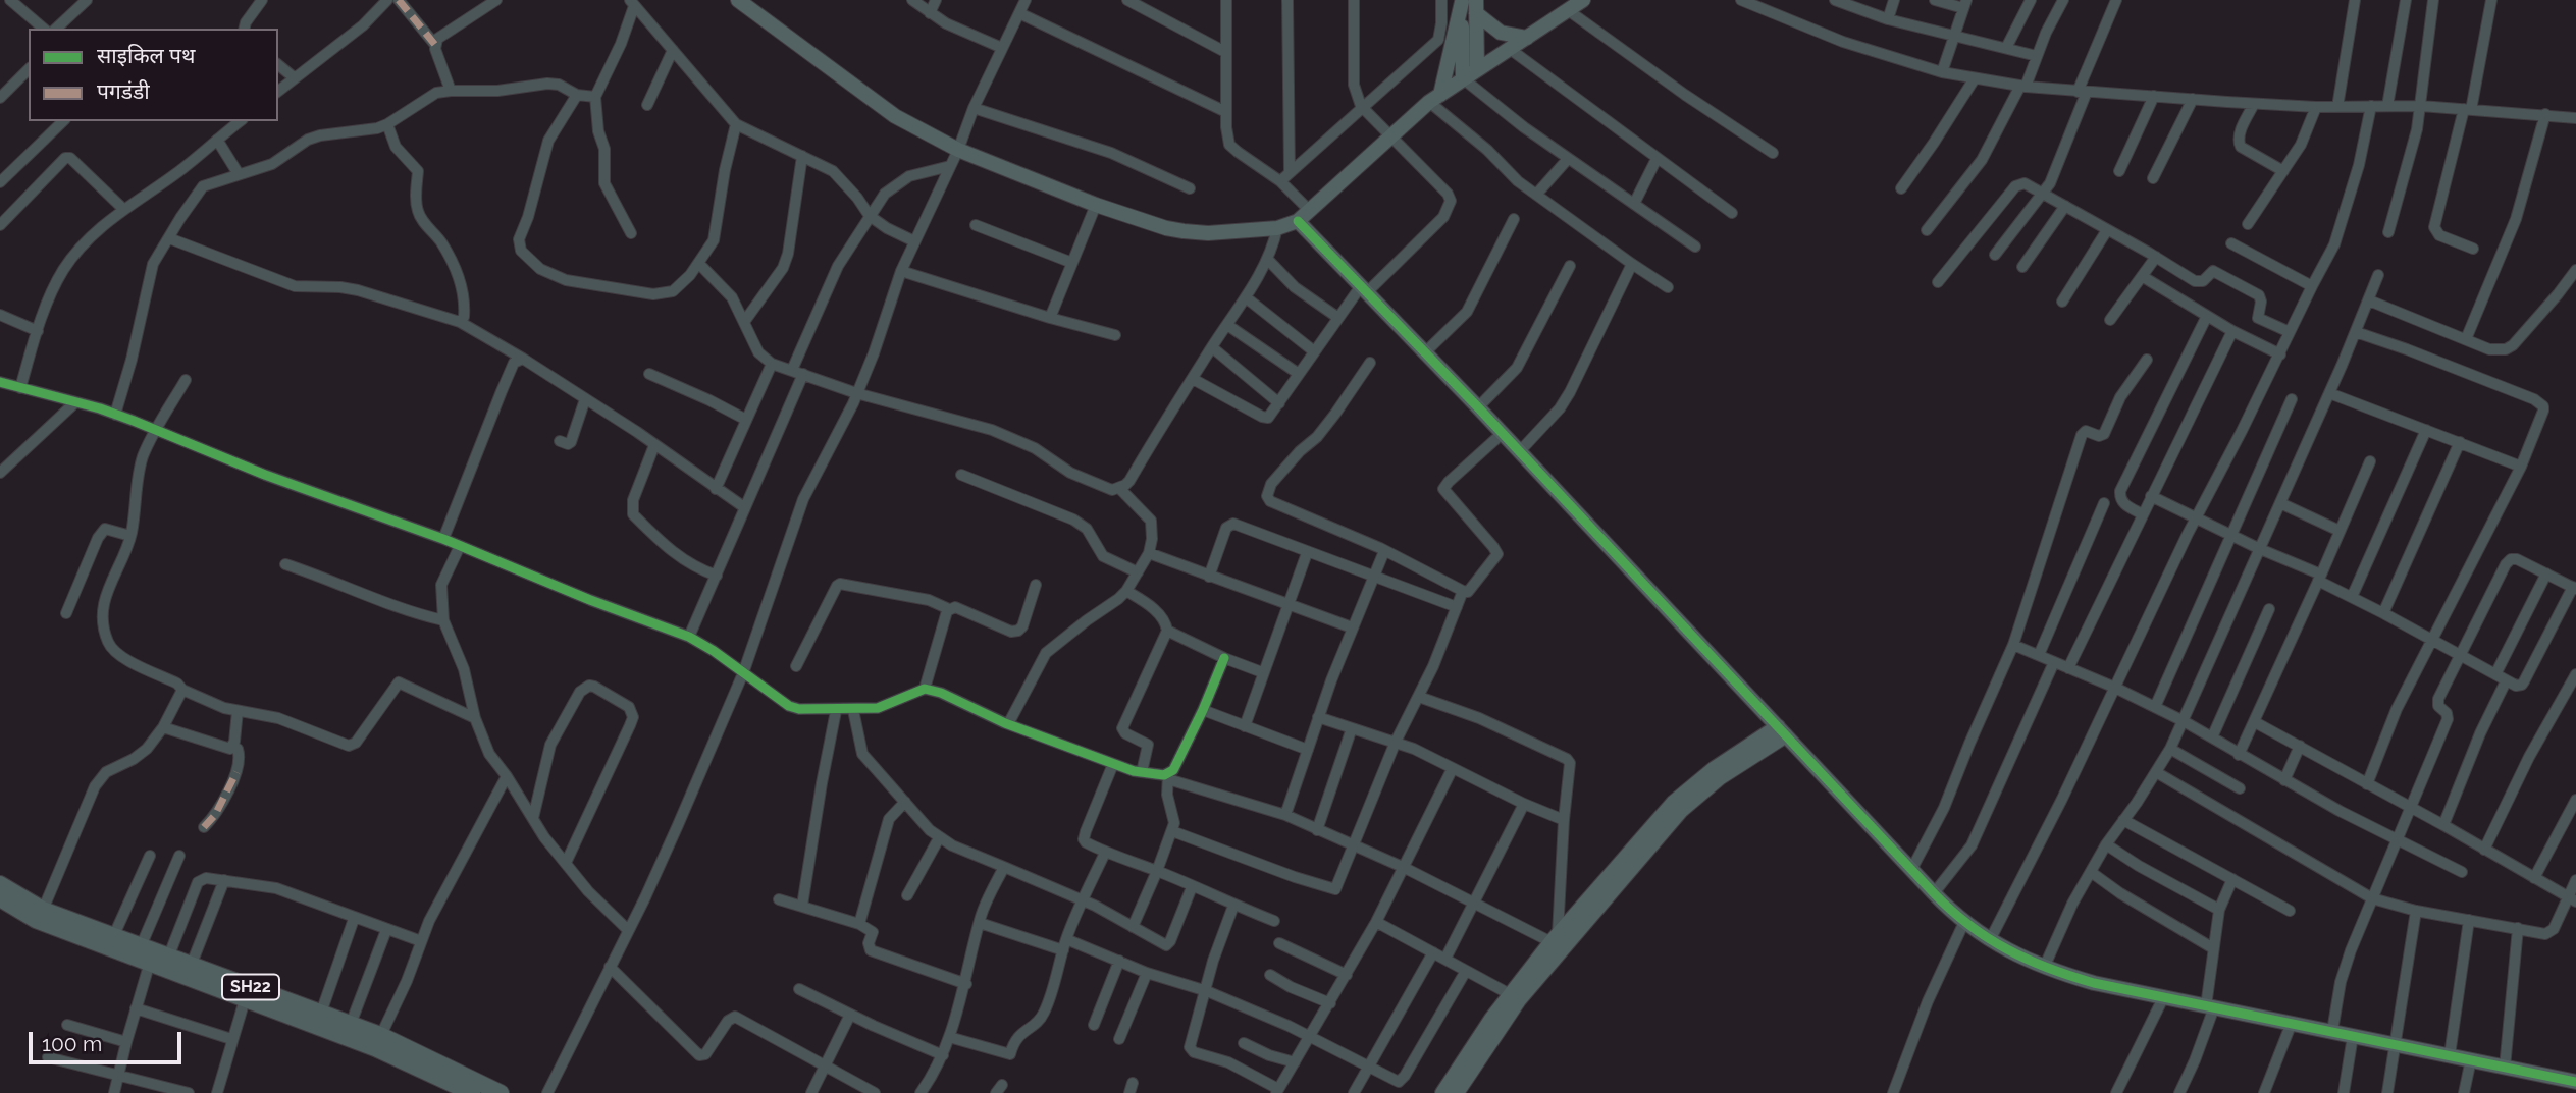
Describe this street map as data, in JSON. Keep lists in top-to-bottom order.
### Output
{
  "streets": {
    "main road": ["SH22"]
  },
  "legend": ["साइकिल पथ", "पगडंडी"],
  "scale_bar": "100 m"
}
